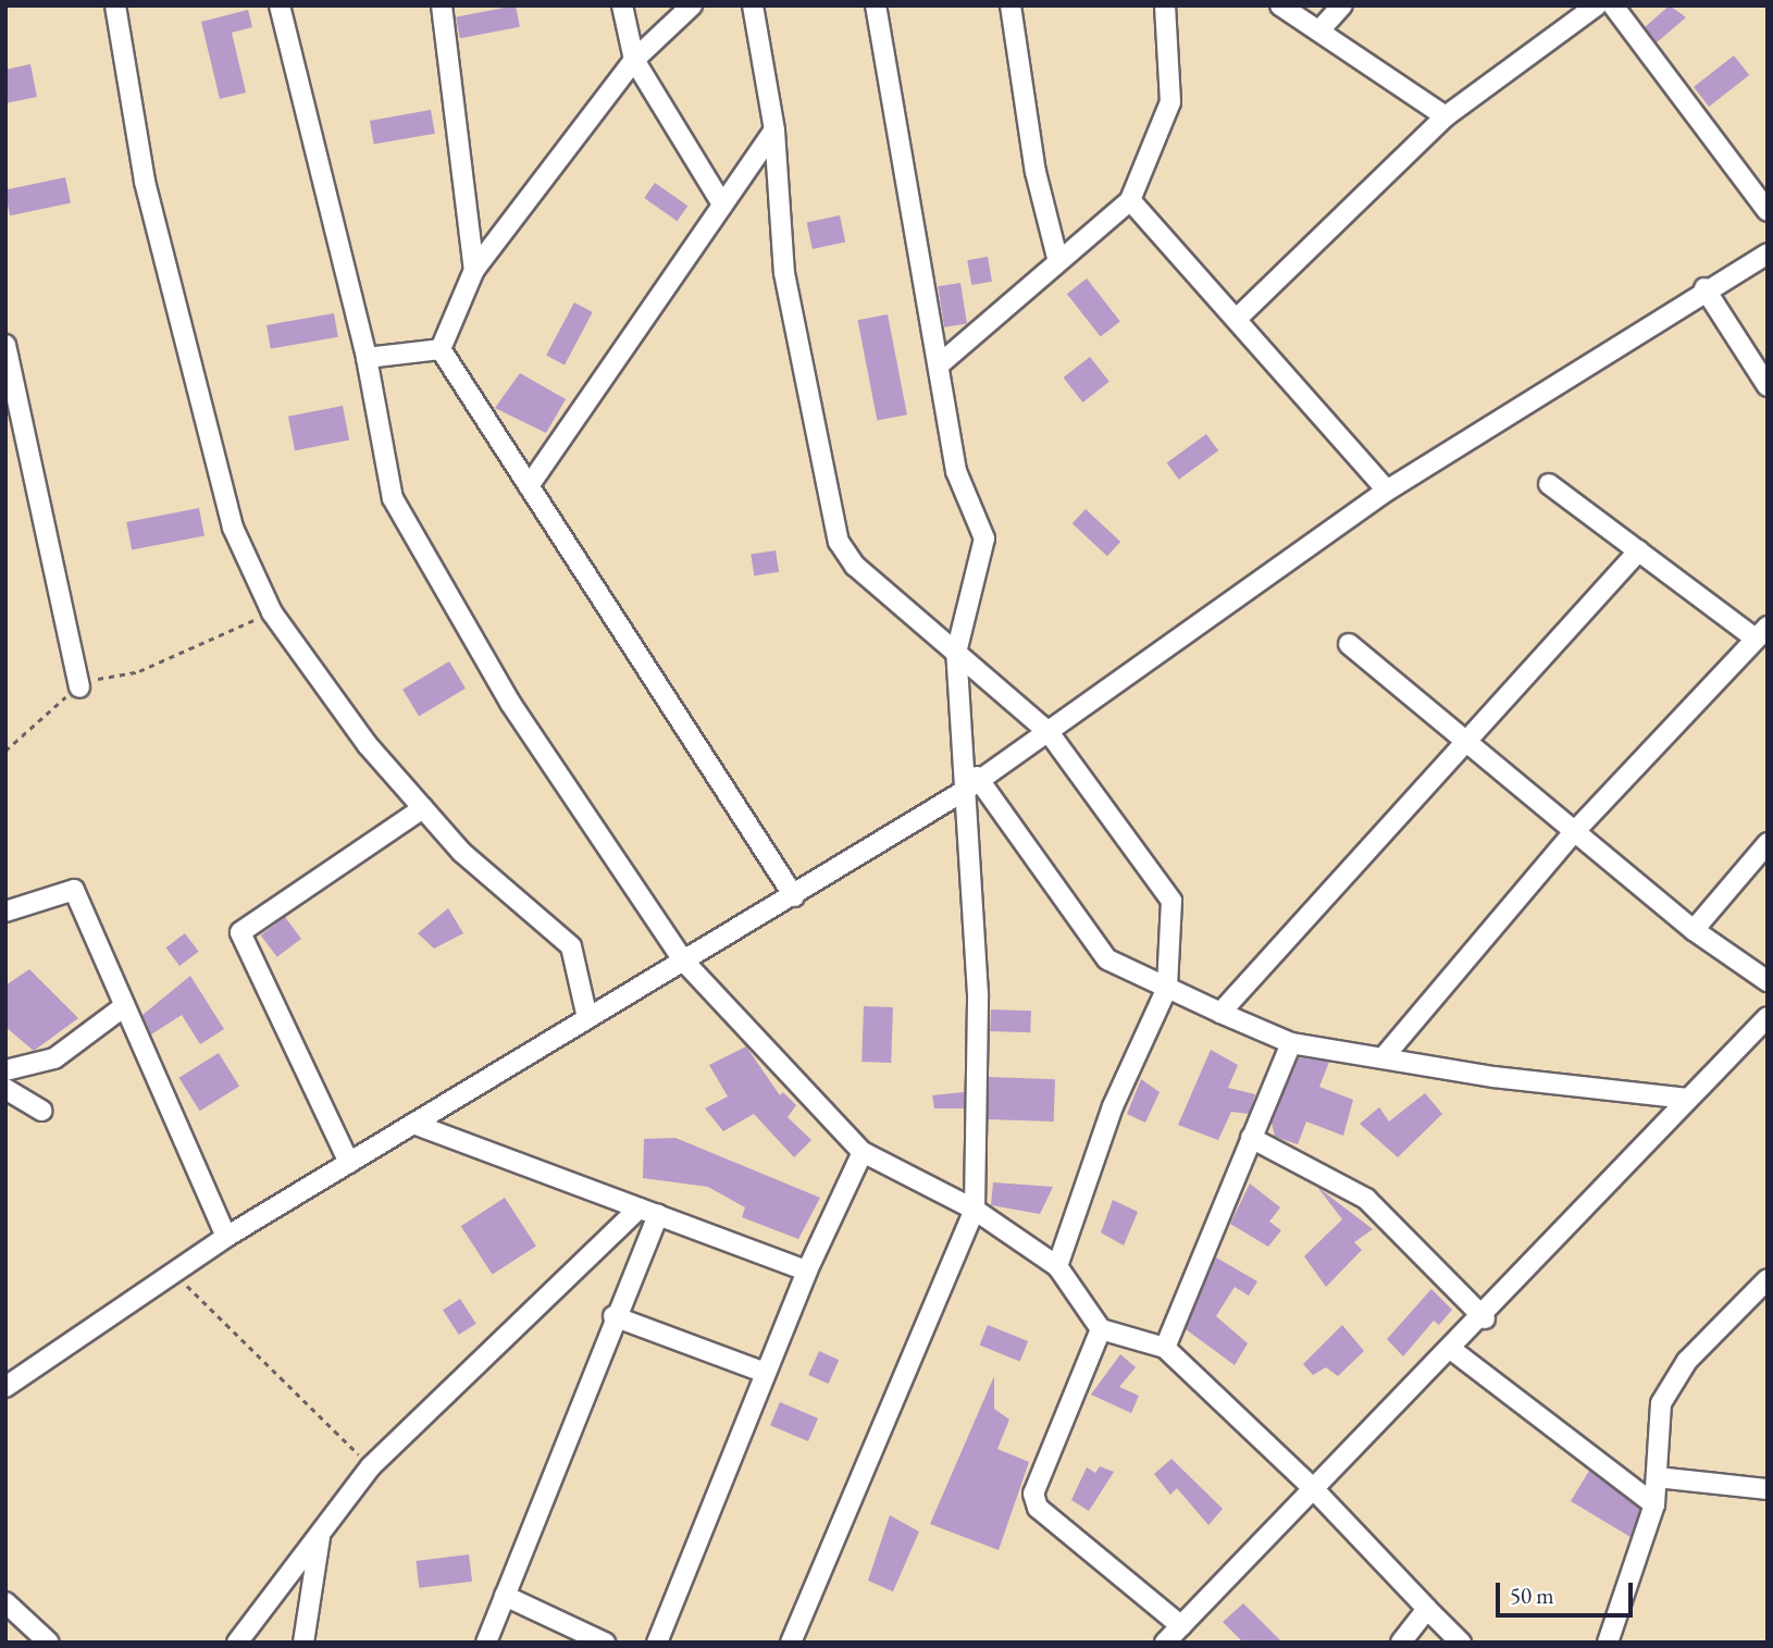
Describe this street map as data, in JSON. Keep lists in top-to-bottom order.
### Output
{
  "scale_bar": "50 m"
}
